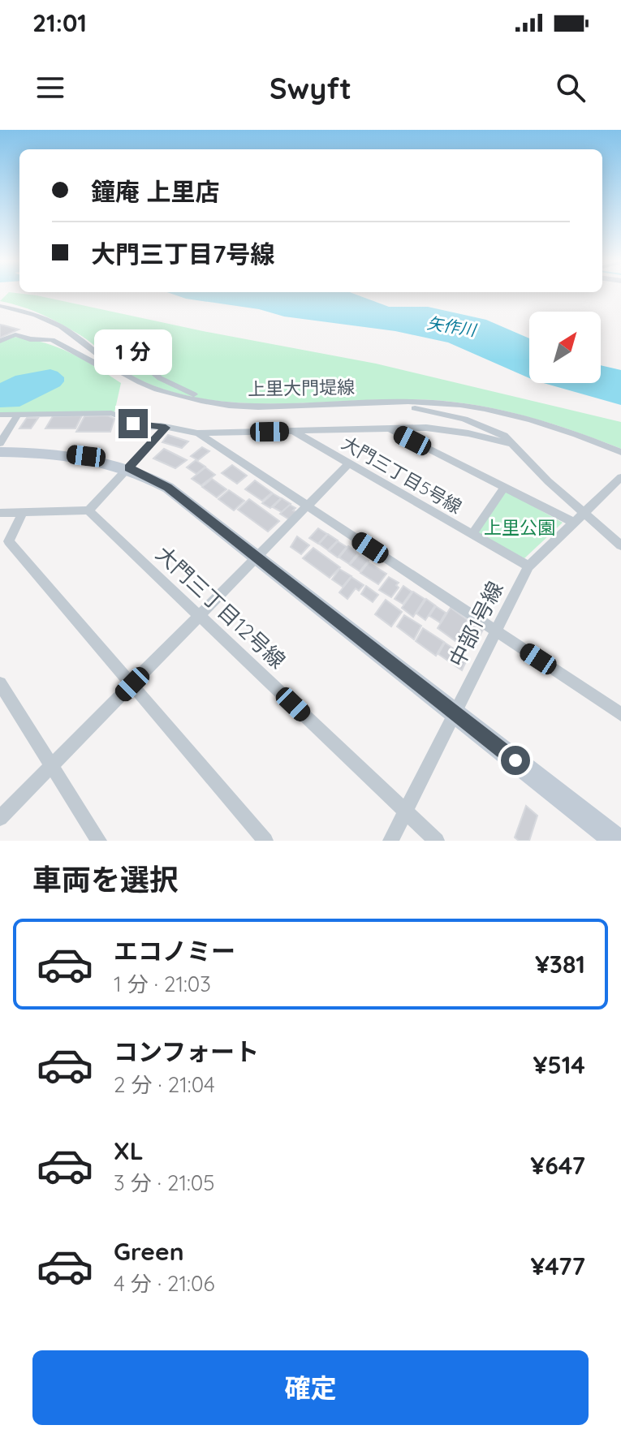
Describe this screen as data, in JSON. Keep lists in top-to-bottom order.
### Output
{
  "streets": {
    "street": [
      "上里大門堤線",
      "大門三丁目5号線",
      "大門三丁目12号線",
      "中部1号線"
    ]
  },
  "crossings": [
    ["大門三丁目5号線", "中部1号線"],
    ["大門三丁目12号線", "中部1号線"]
  ],
  "water": ["矢作川"],
  "parks": ["上里公園"],
  "north": "top right",
  "page": {
    "status": "21:01",
    "header": "Swyft",
    "banner": ["鐘庵 上里店", "大門三丁目7号線"],
    "bubble": "1 分",
    "heading": "車両を選択",
    "list": [
      {
        "name": "エコノミー",
        "note": "1 分 · 21:03",
        "value": "¥381"
      },
      {
        "name": "コンフォート",
        "note": "2 分 · 21:04",
        "value": "¥514"
      },
      {
        "name": "XL",
        "note": "3 分 · 21:05",
        "value": "¥647"
      },
      {
        "name": "Green",
        "note": "4 分 · 21:06",
        "value": "¥477"
      }
    ],
    "buttons": "確定"
  }
}
